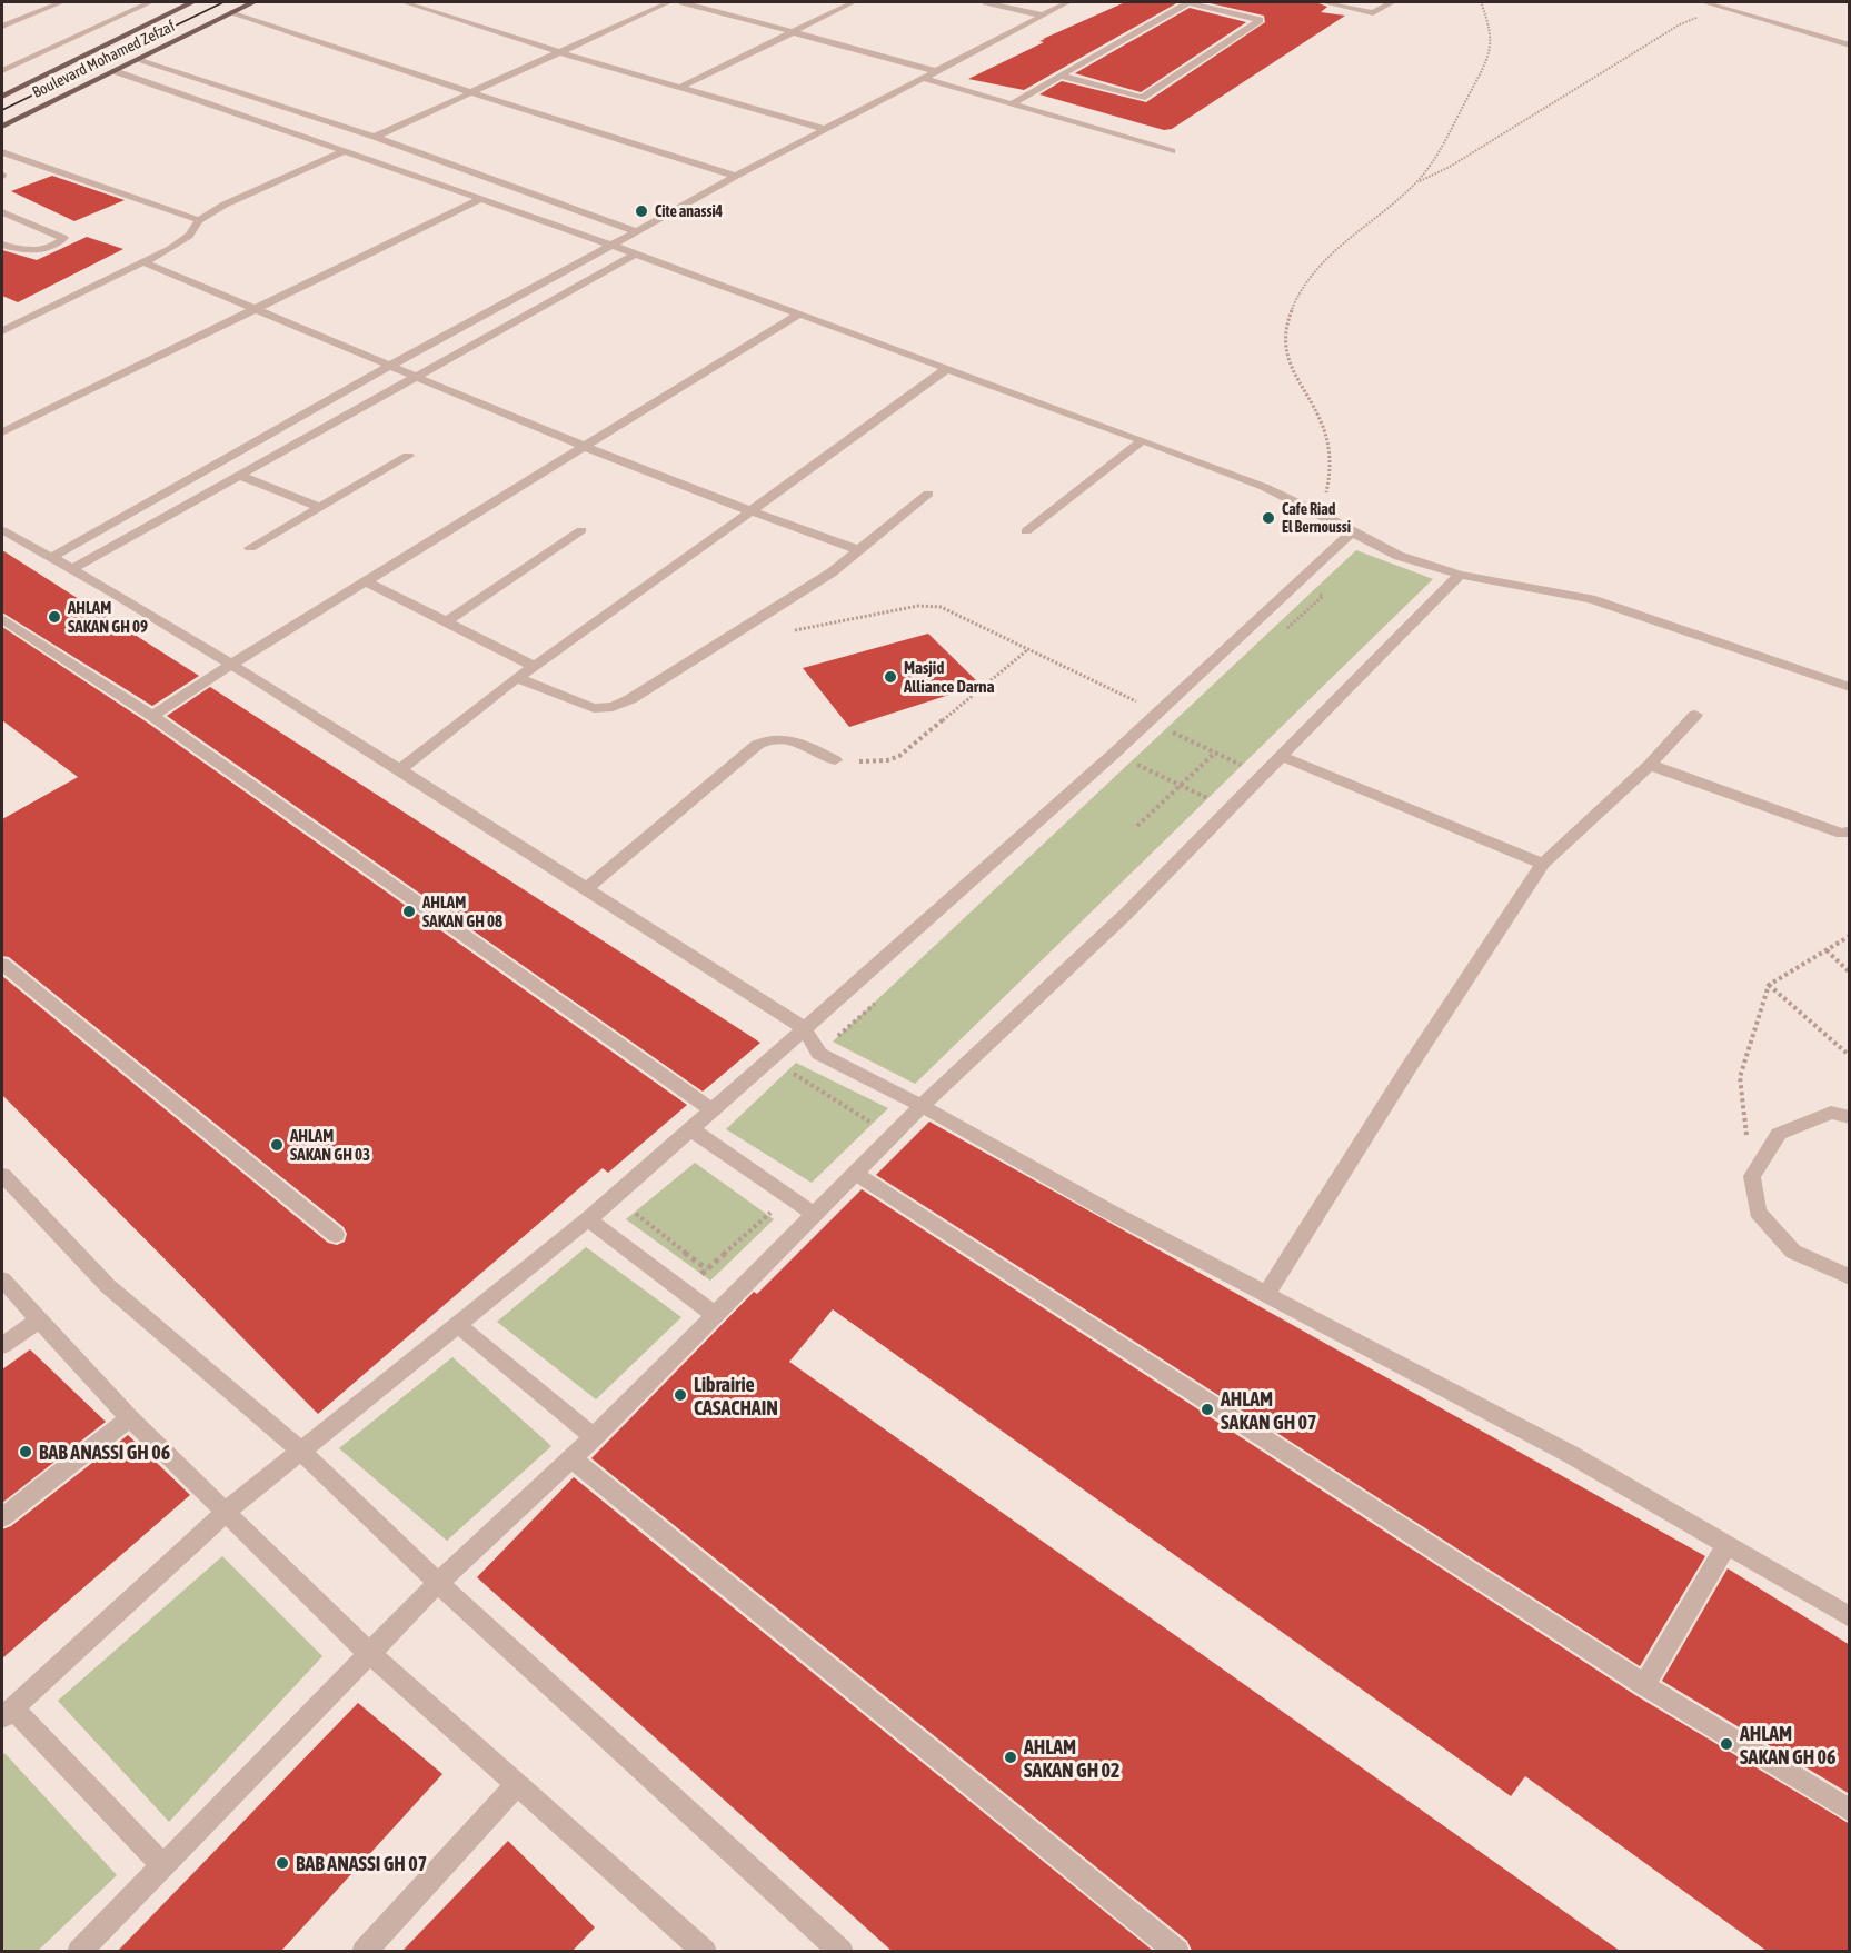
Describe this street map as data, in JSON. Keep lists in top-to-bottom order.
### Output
{
  "streets": {
    "main road": ["Boulevard Mohamed Zefzaf"]
  },
  "places": [
    "Cite anassi4",
    "Cafe Riad El Bernoussi",
    "AHLAM SAKAN GH 09",
    "Masjid Alliance Darna",
    "AHLAM SAKAN GH 08",
    "AHLAM SAKAN GH 03",
    "Librairie CASACHAIN",
    "AHLAM SAKAN GH 07",
    "BAB ANASSI GH 06",
    "AHLAM SAKAN GH 06",
    "AHLAM SAKAN GH 02",
    "BAB ANASSI GH 07"
  ]
}
